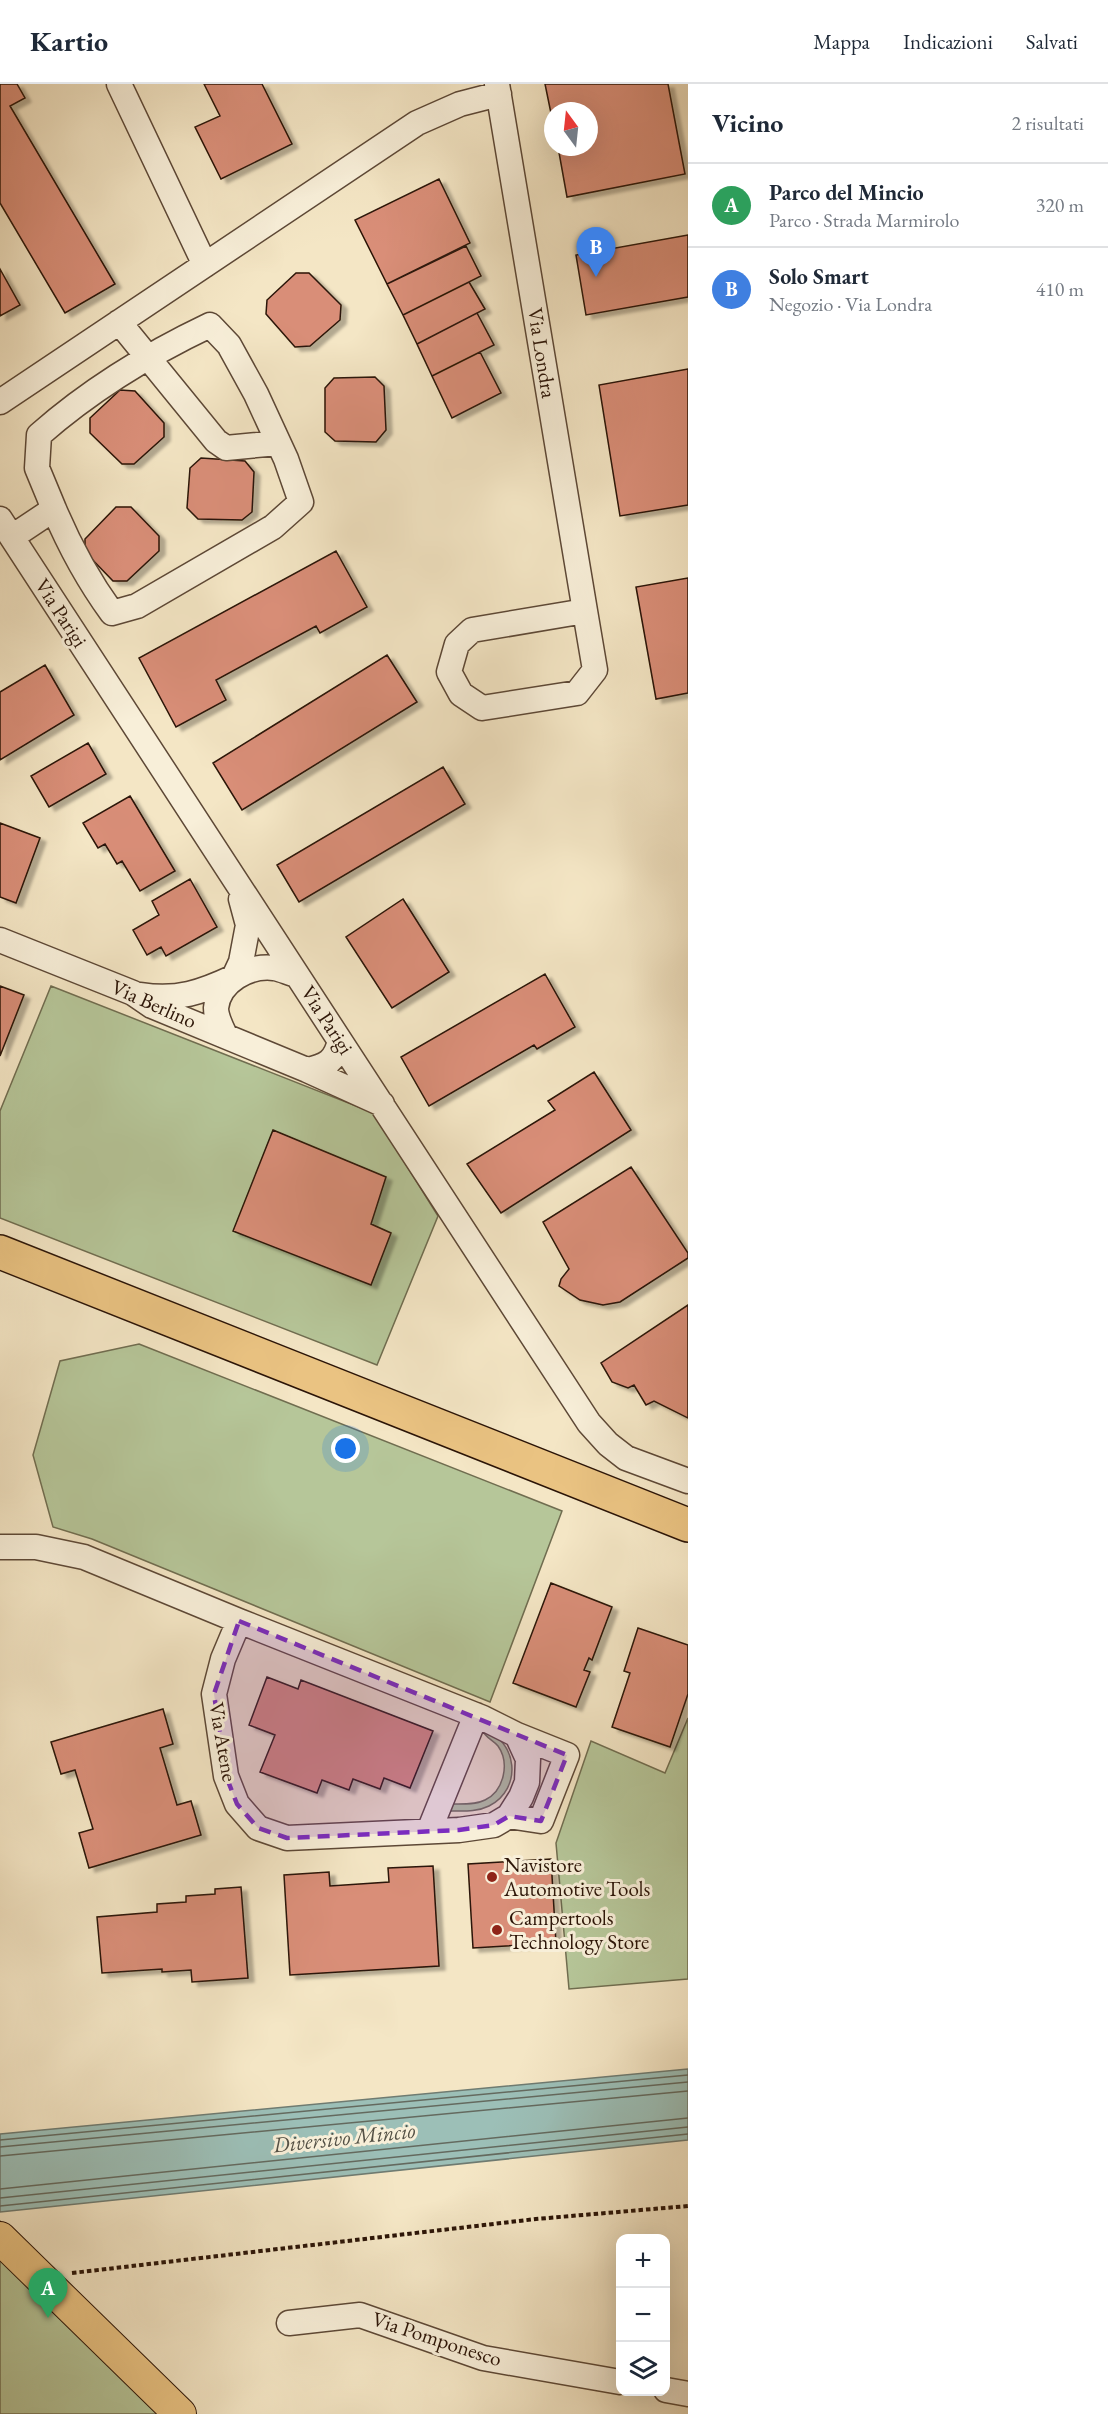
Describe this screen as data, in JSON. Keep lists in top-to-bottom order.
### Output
{
  "streets": {
    "street": [
      "Via Londra",
      "Via Parigi",
      "Via Berlino",
      "Via Atene",
      "Via Pomponesco"
    ]
  },
  "crossings": [
    ["Via Parigi", "Via Berlino"]
  ],
  "water": ["Diversivo Mincio"],
  "places": ["Navistore Automotive Tools", "Campertools Technology Store"],
  "north": "top",
  "page": {
    "header": "Kartio",
    "nav": ["Mappa", "Indicazioni", "Salvati"],
    "heading": ["Vicino", "2 risultati"],
    "list": [
      {
        "mark": "A",
        "name": "Parco del Mincio",
        "note": "Parco · Strada Marmirolo",
        "value": "320 m"
      },
      {
        "mark": "B",
        "name": "Solo Smart",
        "note": "Negozio · Via Londra",
        "value": "410 m"
      }
    ],
    "pins": ["B", "A"],
    "map_buttons": ["+", "−"]
  }
}
